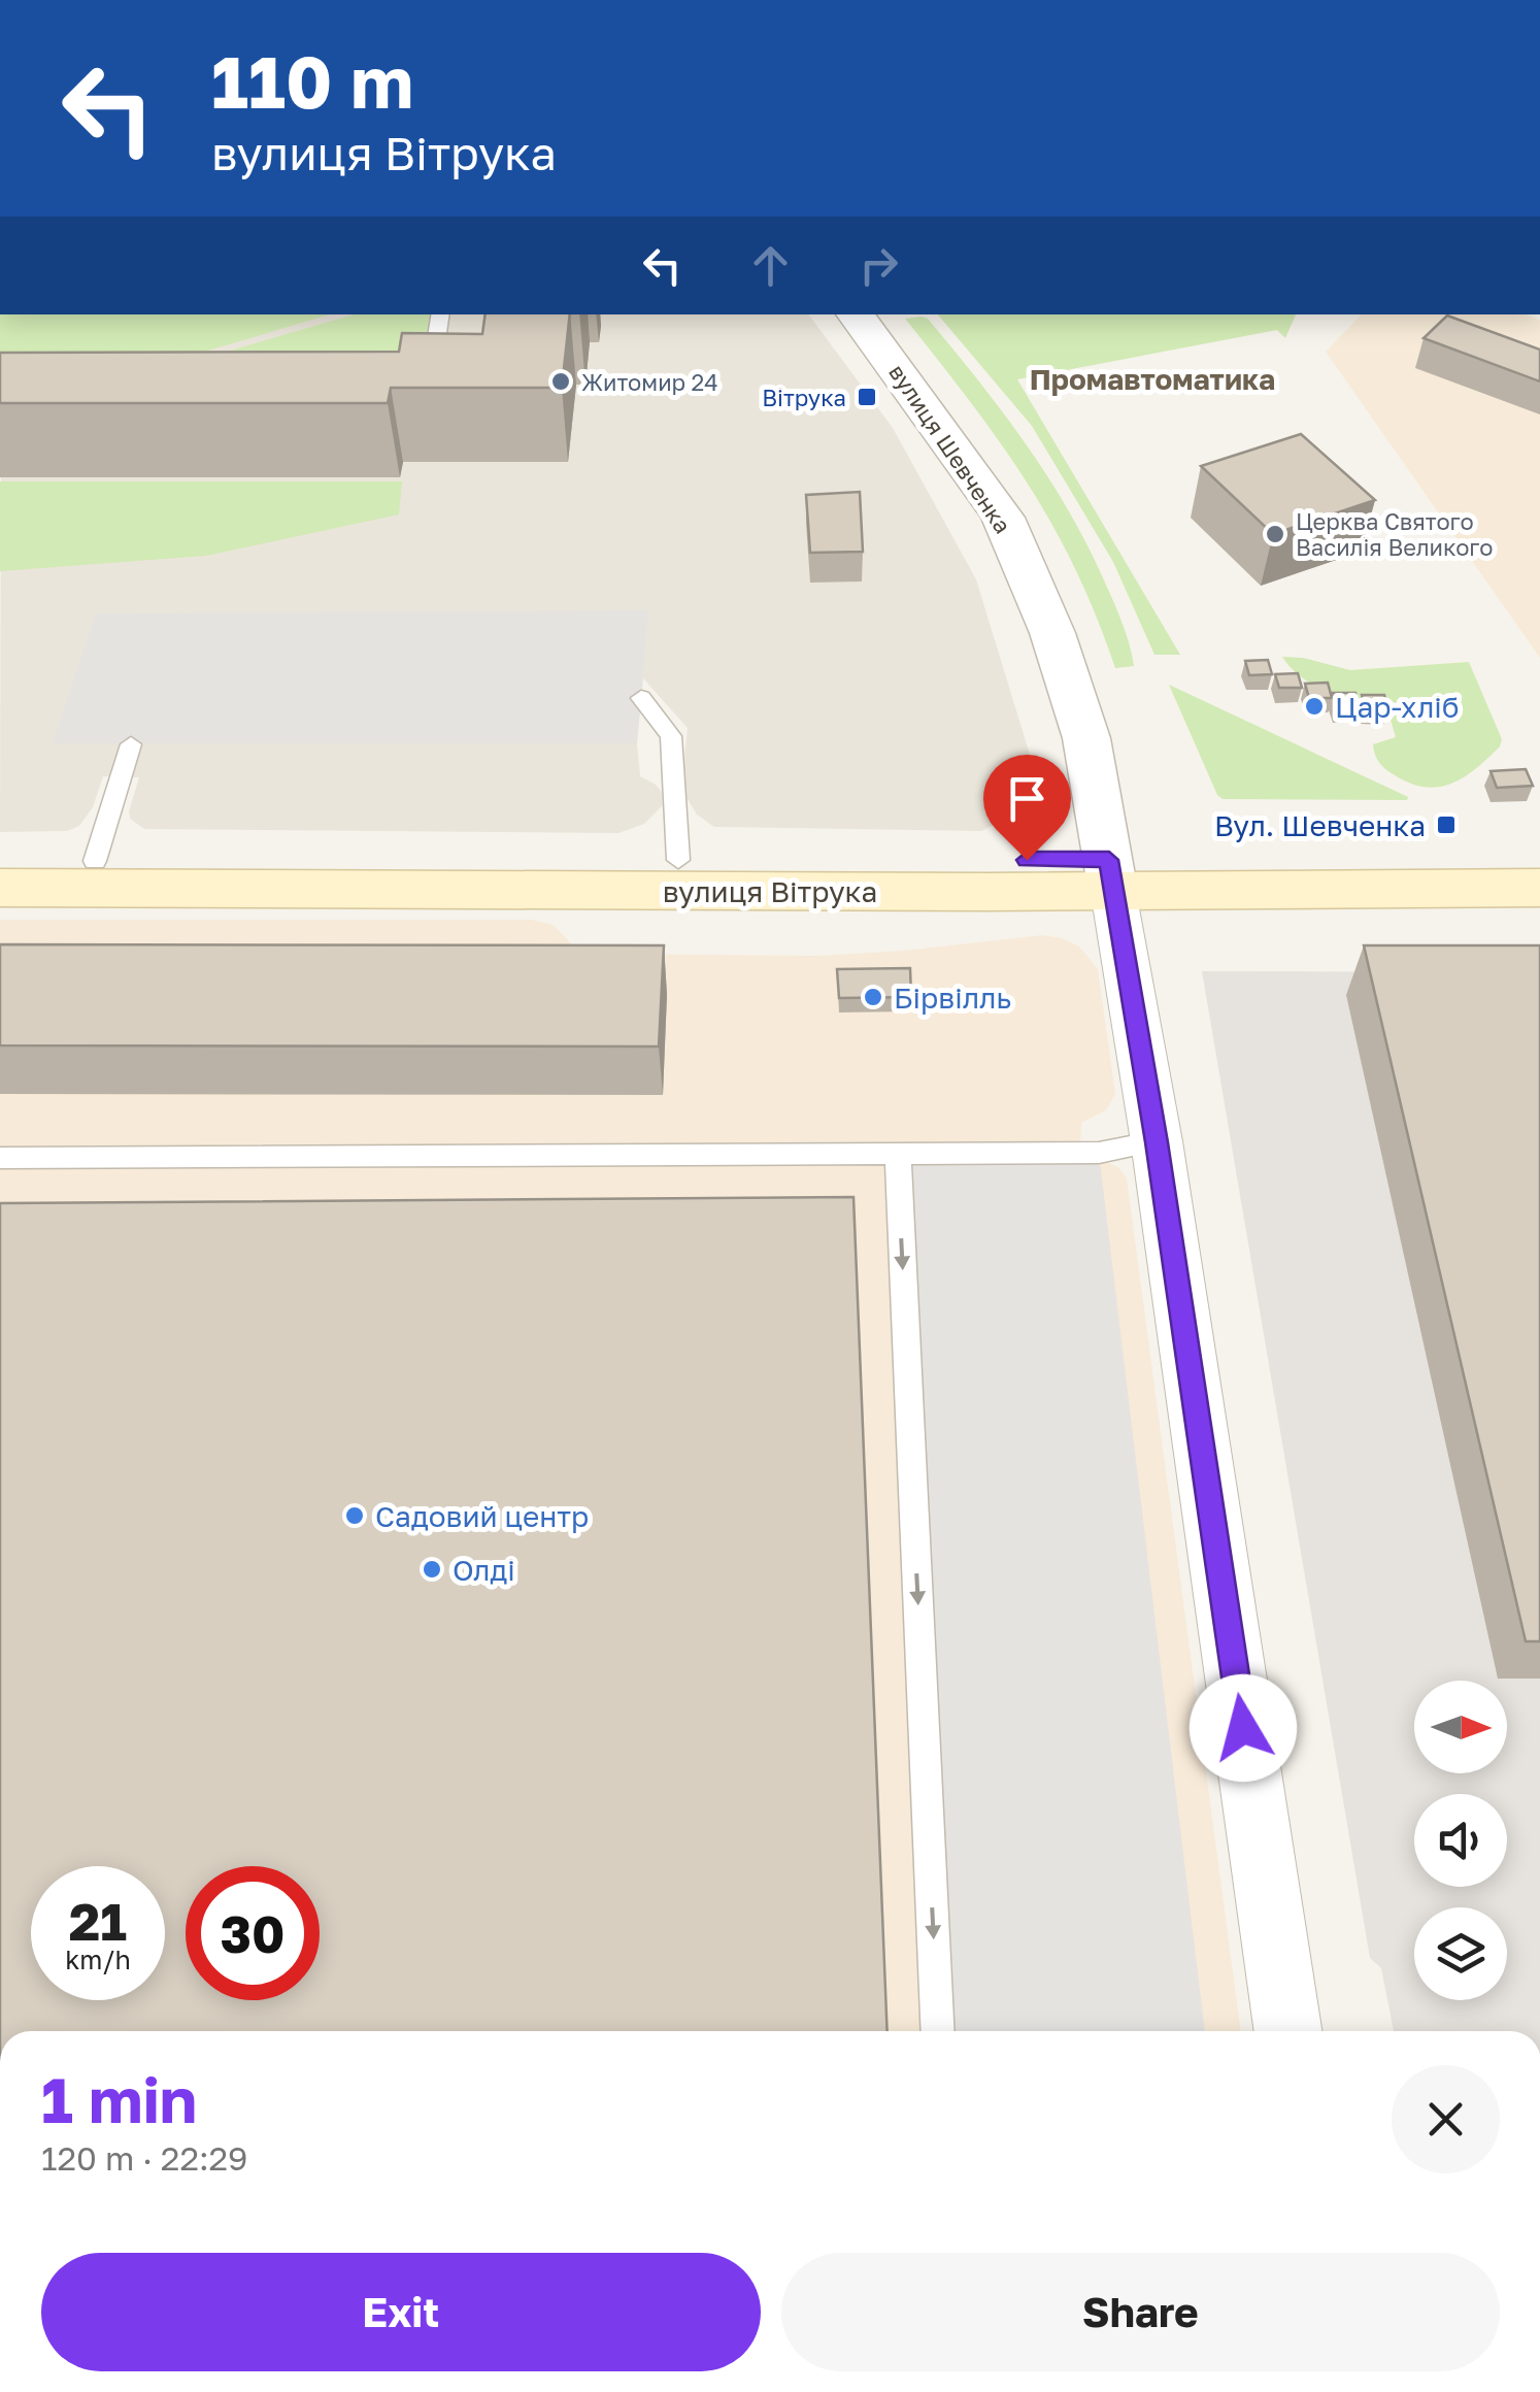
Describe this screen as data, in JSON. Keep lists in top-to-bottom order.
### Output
{
  "streets": {
    "main road": ["вулиця Вітрука"],
    "street": ["вулиця Шевченка"]
  },
  "crossings": [
    ["вулиця Шевченка", "вулиця Вітрука"]
  ],
  "districts": ["Промавтоматика"],
  "places": {
    "other": [
      "Житомир 24",
      "Церква Святого Василія Великого",
      "Цар-хліб",
      "Бірвілль",
      "Садовий центр",
      "Олді"
    ],
    "transit": ["Вітрука", "Вул. Шевченка"]
  },
  "north": "right",
  "page": {
    "turn": ["110 m", "вулиця Вітрука"],
    "speed": "21 km/h",
    "limit": "30",
    "heading": ["1 min", "120 m · 22:29"],
    "buttons": ["Exit", "Share"]
  }
}
